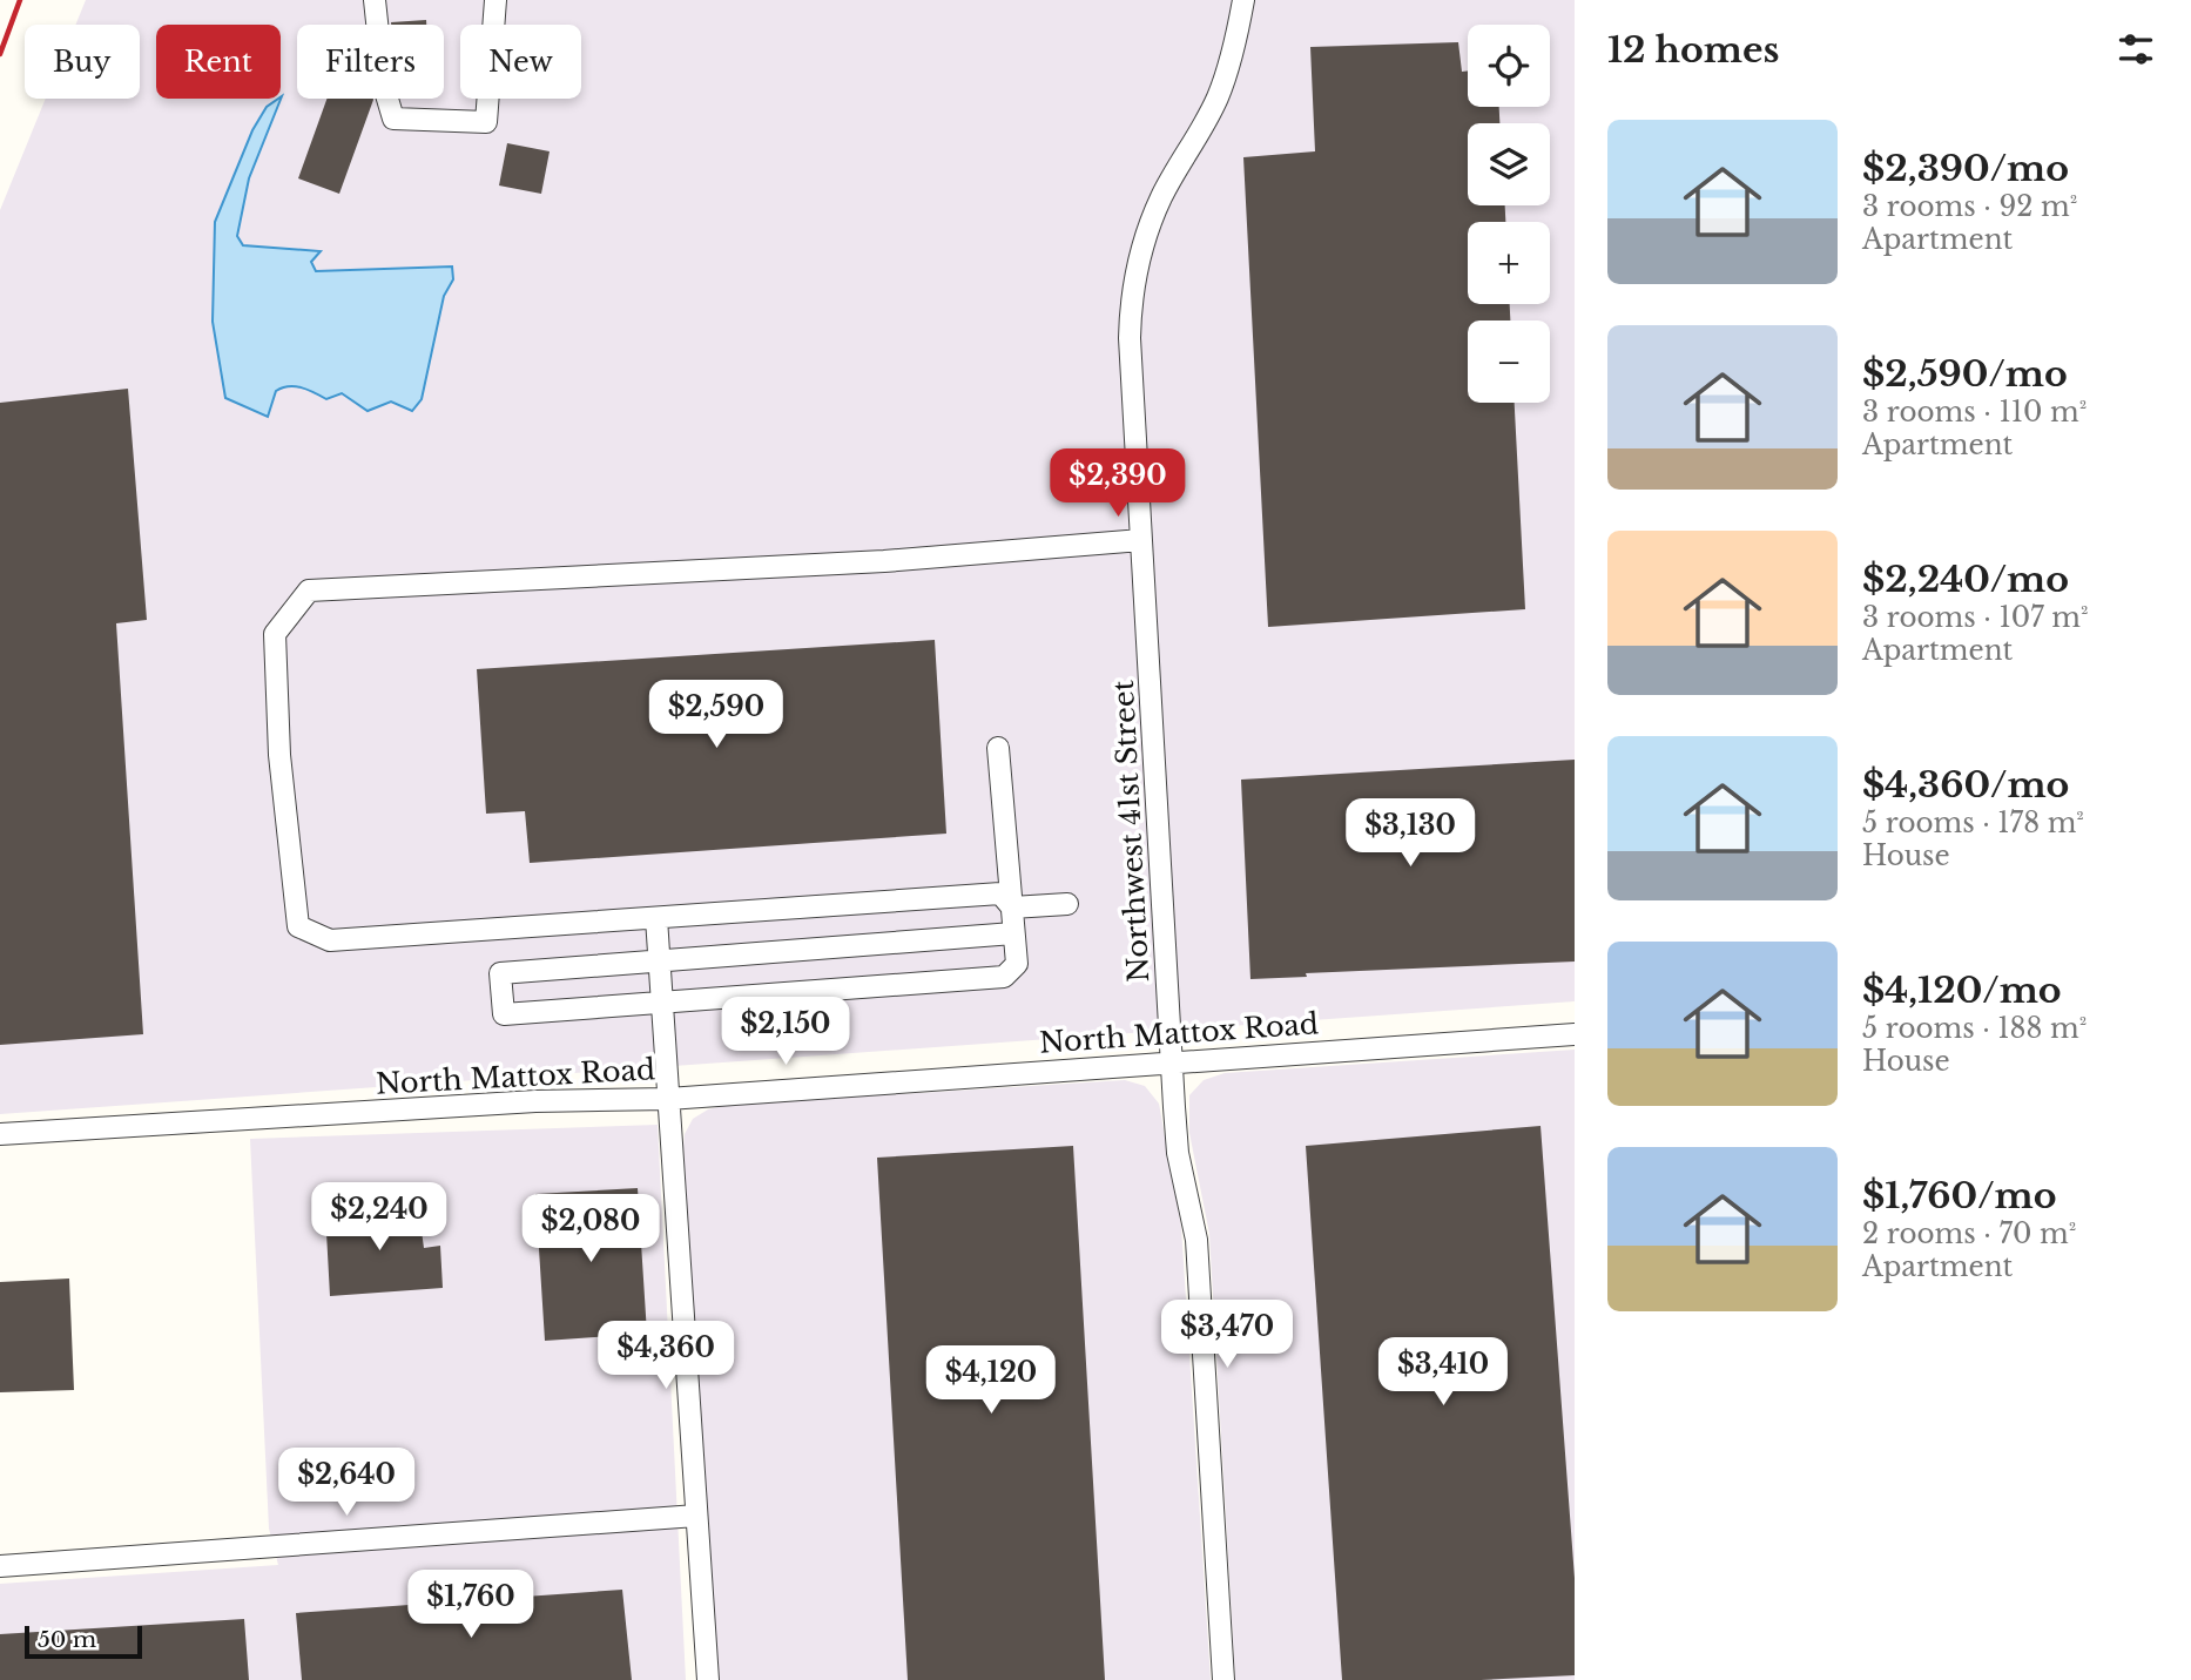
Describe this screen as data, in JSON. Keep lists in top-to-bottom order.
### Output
{
  "streets": {
    "street": ["Northwest 41st Street", "North Mattox Road"]
  },
  "crossings": [
    ["Northwest 41st Street", "North Mattox Road"]
  ],
  "scale_bar": "50 m",
  "page": {
    "heading": "12 homes",
    "map_buttons": ["+", "−"],
    "chip": [
      "Buy",
      "Rent",
      "Filters",
      "New"
    ],
    "list": [
      {
        "name": "$2,390/mo",
        "note": "3 rooms · 92 m² · Apartment"
      },
      {
        "name": "$2,590/mo",
        "note": "3 rooms · 110 m² · Apartment"
      },
      {
        "name": "$2,240/mo",
        "note": "3 rooms · 107 m² · Apartment"
      },
      {
        "name": "$4,360/mo",
        "note": "5 rooms · 178 m² · House"
      },
      {
        "name": "$4,120/mo",
        "note": "5 rooms · 188 m² · House"
      },
      {
        "name": "$1,760/mo",
        "note": "2 rooms · 70 m² · Apartment"
      }
    ],
    "price": [
      "$2,390",
      "$2,590",
      "$3,130",
      "$2,150",
      "$2,240",
      "$2,080",
      "$3,470",
      "$4,360",
      "$3,410",
      "$4,120",
      "$2,640",
      "$1,760"
    ],
    "scale": "50 m"
  }
}
